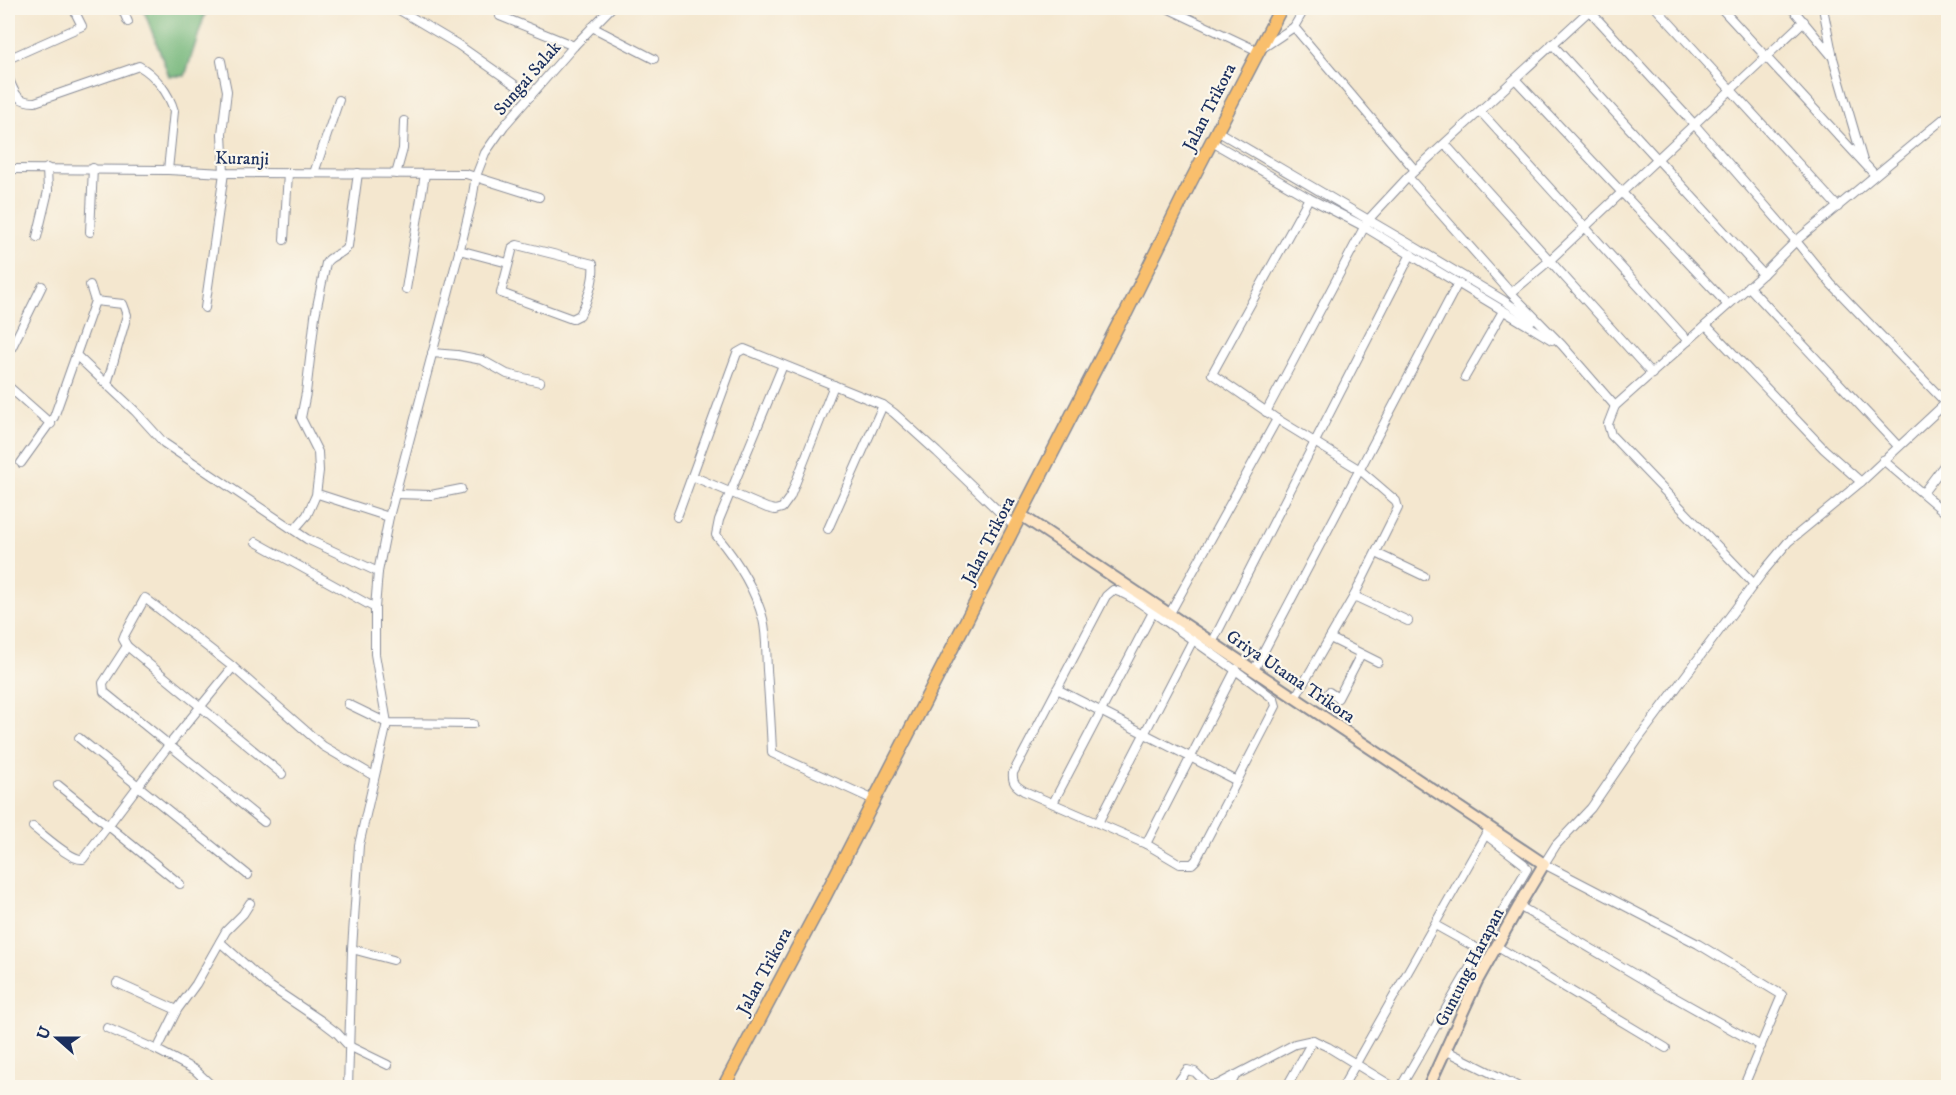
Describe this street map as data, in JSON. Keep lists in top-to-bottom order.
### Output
{
  "streets": {
    "main road": ["Jalan Trikora"],
    "street": [
      "Sungai Salak",
      "Kuranji",
      "Griya Utama Trikora",
      "Guntung Harapan"
    ]
  },
  "crossings": [
    ["Sungai Salak", "Kuranji"],
    ["Jalan Trikora", "Griya Utama Trikora"],
    ["Griya Utama Trikora", "Guntung Harapan"]
  ],
  "north": "left"
}
